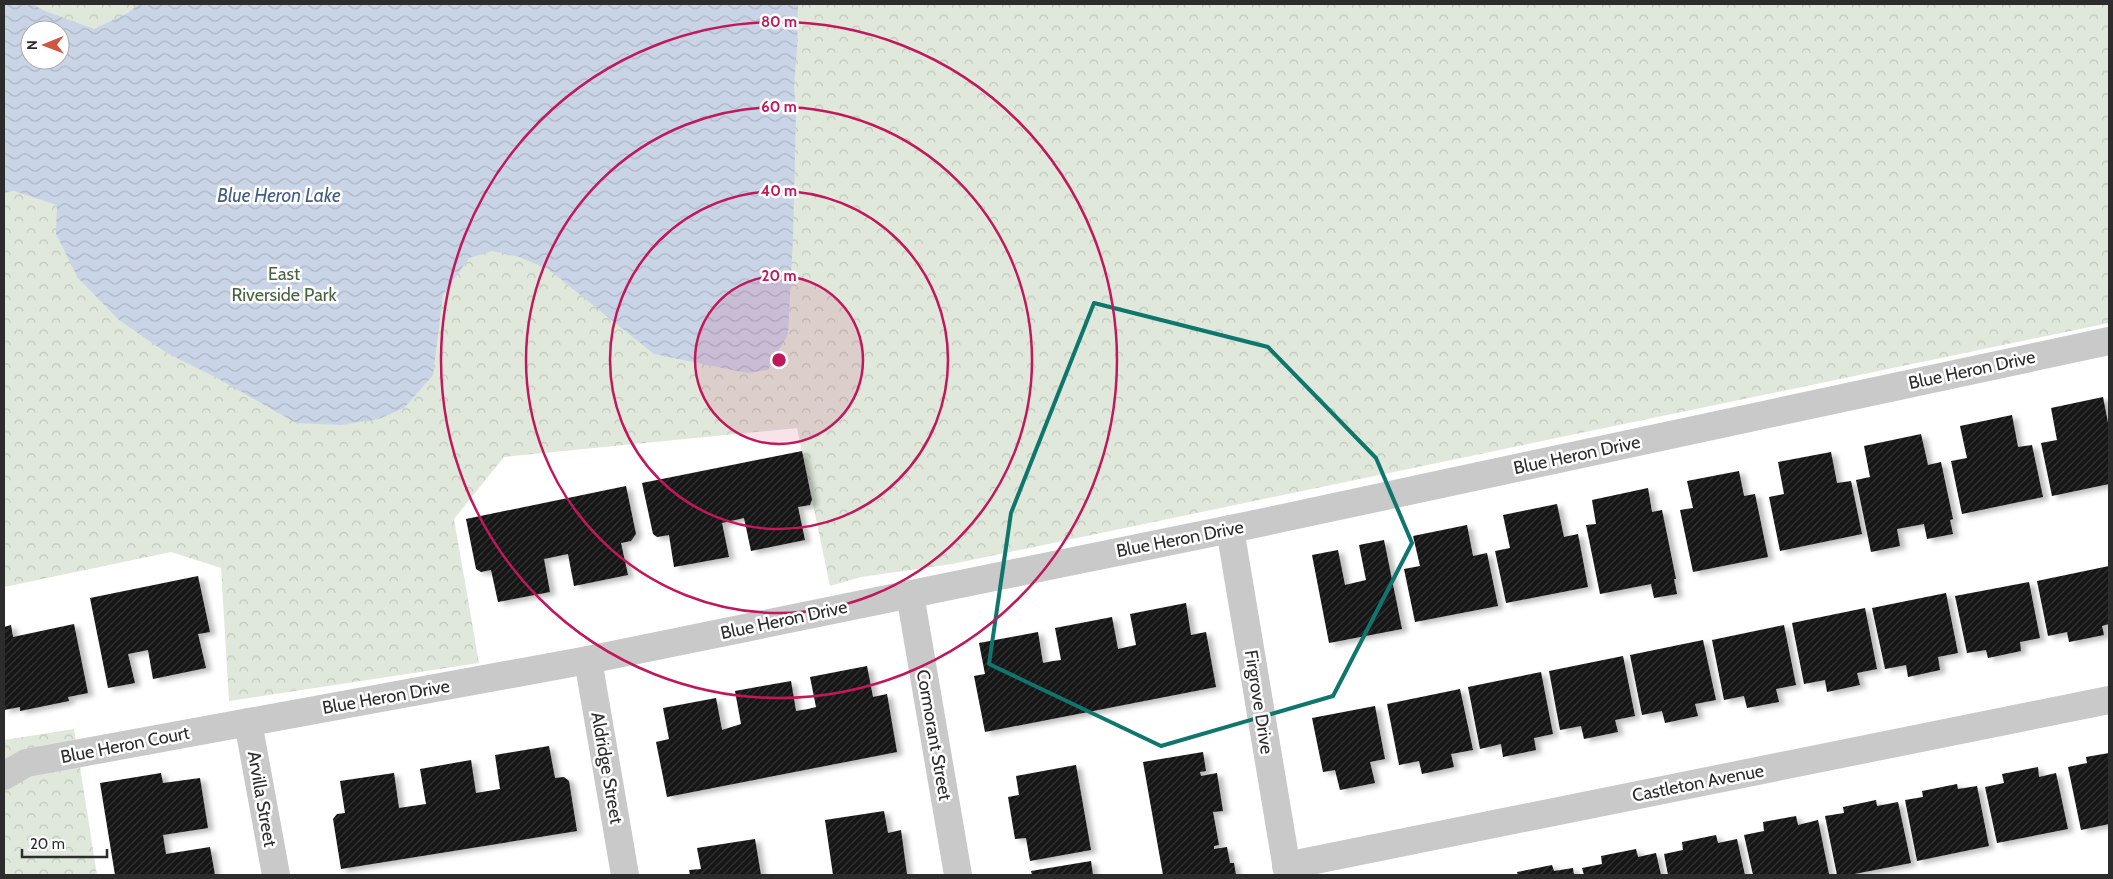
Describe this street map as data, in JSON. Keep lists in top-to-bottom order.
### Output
{
  "streets": {
    "street": [
      "Blue Heron Drive",
      "Firgrove Drive",
      "Cormorant Street",
      "Blue Heron Court",
      "Aldridge Street",
      "Castleton Avenue",
      "Arvilla Street"
    ]
  },
  "crossings": [
    ["Blue Heron Drive", "Firgrove Drive"],
    ["Blue Heron Drive", "Cormorant Street"],
    ["Blue Heron Drive", "Blue Heron Court"],
    ["Blue Heron Drive", "Aldridge Street"],
    ["Blue Heron Drive", "Arvilla Street"],
    ["Firgrove Drive", "Castleton Avenue"],
    ["Blue Heron Court", "Arvilla Street"]
  ],
  "water": ["Blue Heron Lake"],
  "parks": ["East Riverside Park"],
  "scale_bar": "20 m",
  "north": "left",
  "rings": [
    "80 m",
    "60 m",
    "40 m",
    "20 m"
  ]
}
